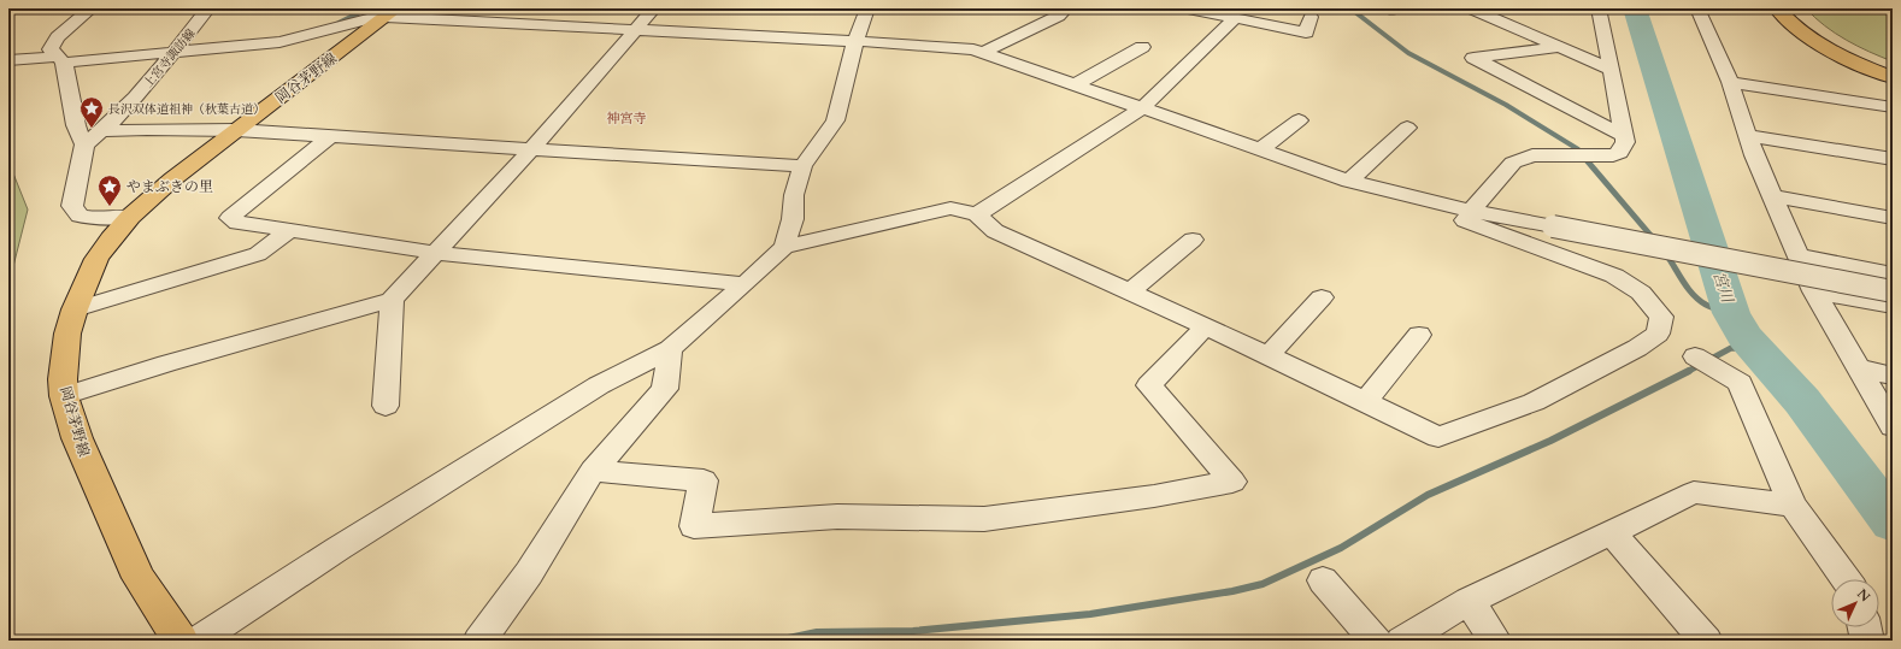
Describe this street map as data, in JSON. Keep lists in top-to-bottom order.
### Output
{
  "streets": {
    "main road": ["岡谷茅野線"],
    "street": ["上宮寺諏訪線"]
  },
  "districts": ["神宮寺"],
  "water": ["宮川"],
  "places": {
    "place": ["長沢双体道祖神（秋葉古道）", "やまぶきの里"]
  },
  "north": "top right"
}
